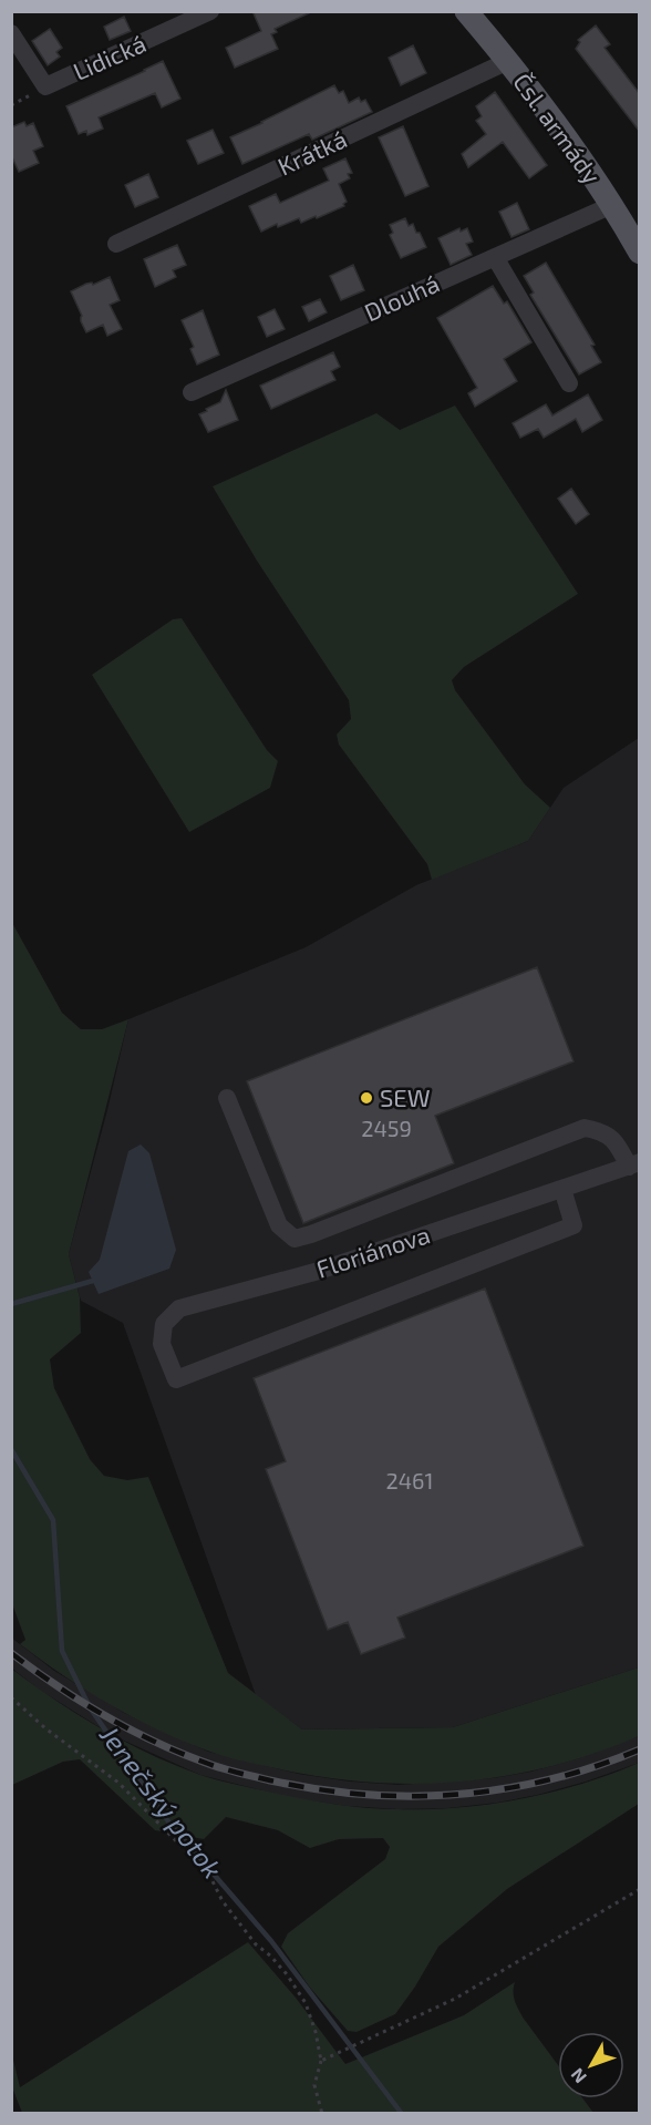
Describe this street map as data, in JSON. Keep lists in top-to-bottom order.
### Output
{
  "streets": {
    "main road": ["Čsl. armády"],
    "street": [
      "Lidická",
      "Krátká",
      "Dlouhá",
      "Floriánova"
    ]
  },
  "crossings": [
    ["Čsl. armády", "Krátká"],
    ["Čsl. armády", "Dlouhá"]
  ],
  "water": ["Jenečský potok"],
  "places": ["SEW"],
  "house_numbers": ["2459", "2461"],
  "north": "bottom left"
}
